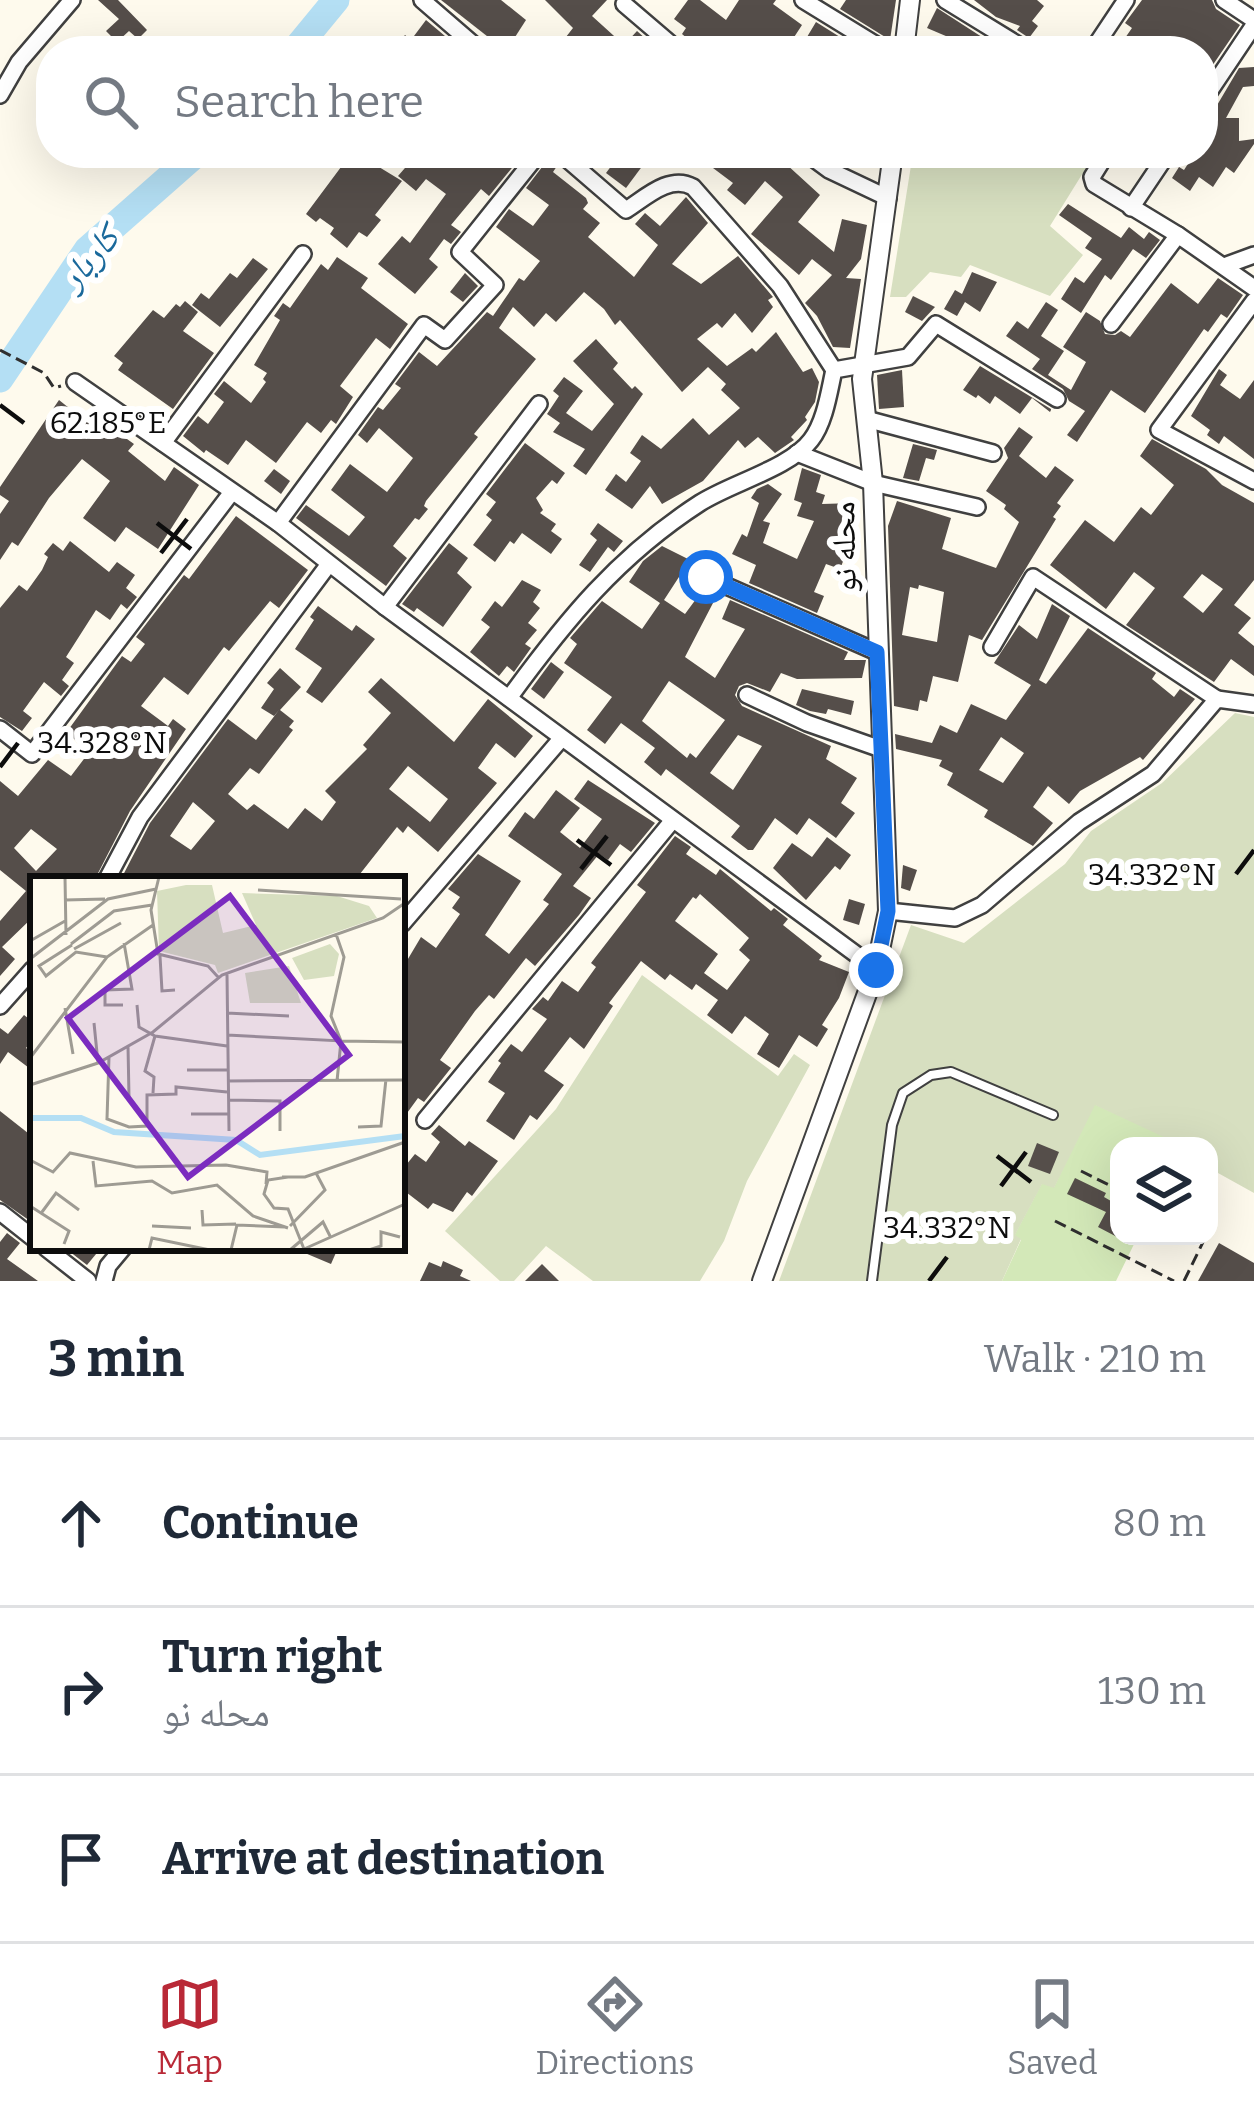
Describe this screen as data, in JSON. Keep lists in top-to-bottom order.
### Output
{
  "streets": {
    "street": ["محله نو"]
  },
  "water": ["کاربار"],
  "page": {
    "search": "Search here",
    "heading": ["3 min", "Walk · 210 m"],
    "list": [
      ["Continue", "80 m"],
      ["Turn right", "محله نو", "130 m"],
      "Arrive at destination"
    ],
    "nav": ["Map", "Directions", "Saved"]
  },
  "coordinates": ["62.185°E", "34.328°N", "34.332°N"]
}
